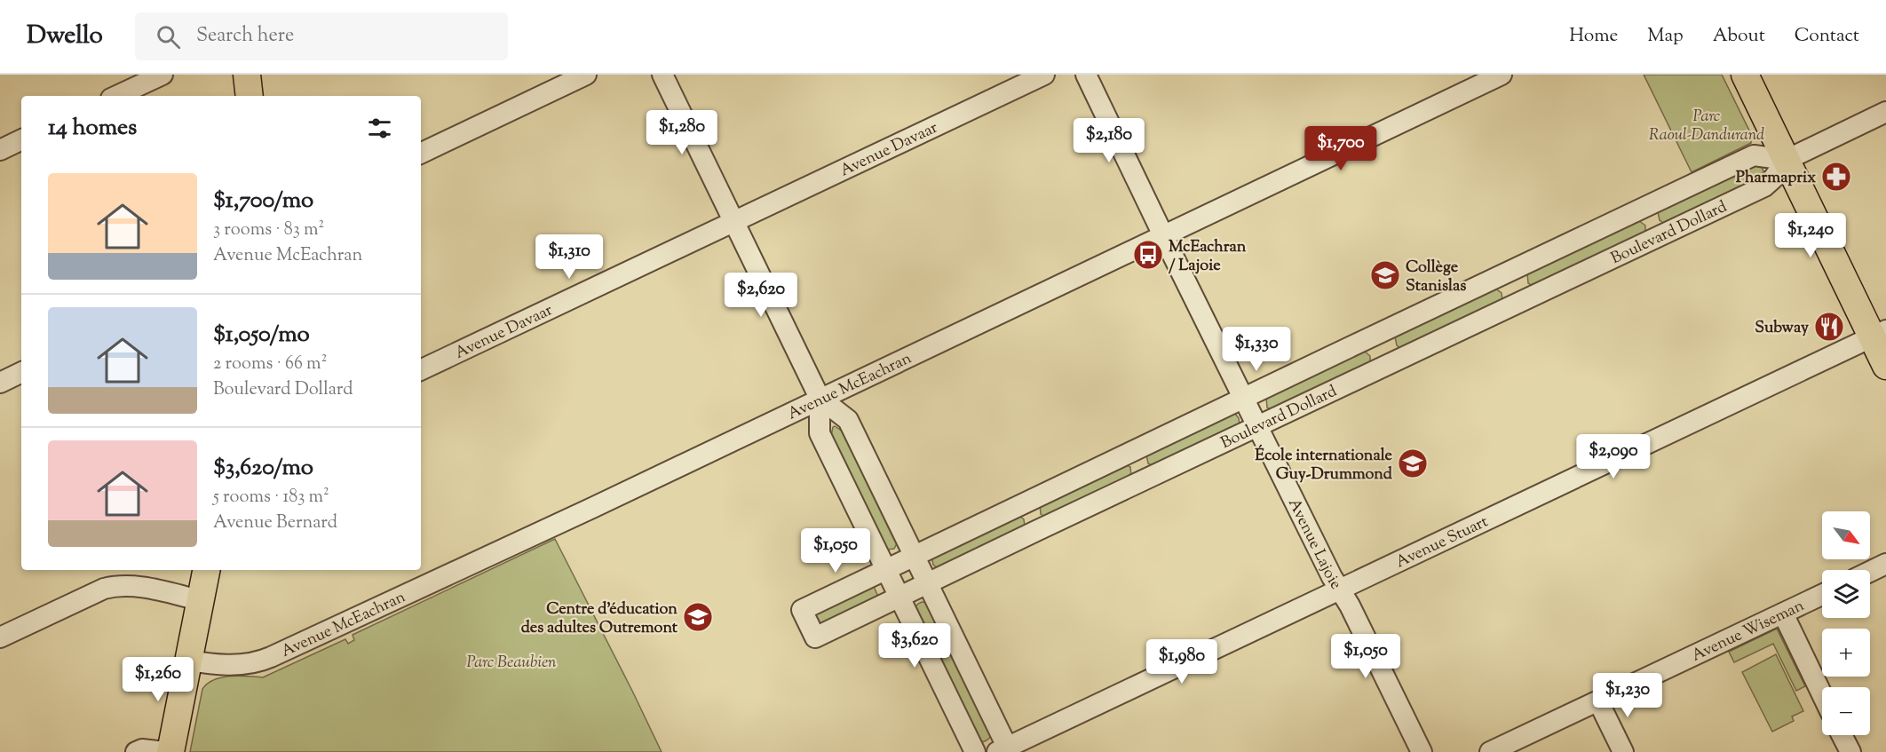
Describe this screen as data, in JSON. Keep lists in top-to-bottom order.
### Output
{
  "streets": {
    "street": [
      "Avenue Davaar",
      "Boulevard Dollard",
      "Avenue McEachran",
      "Avenue Stuart",
      "Avenue Lajoie",
      "Avenue Wiseman"
    ]
  },
  "crossings": [
    ["Boulevard Dollard", "Avenue Lajoie"],
    ["Avenue McEachran", "Avenue Lajoie"],
    ["Avenue Stuart", "Avenue Lajoie"]
  ],
  "parks": ["Parc Raoul-Dandurand", "Parc Beaubien"],
  "places": {
    "pharmacy": ["Pharmaprix"],
    "bus stop": ["McEachran / Lajoie"],
    "school or university": ["Collège Stanislas", "École internationale Guy-Drummond", "Centre d'éducation des adultes Outremont"],
    "restaurant": ["Subway"]
  },
  "north": "bottom right",
  "page": {
    "header": "Dwello",
    "search": "Search here",
    "nav": [
      "Home",
      "Map",
      "About",
      "Contact"
    ],
    "heading": "14 homes",
    "price": [
      "$1,280",
      "$2,180",
      "$1,700",
      "$1,240",
      "$1,310",
      "$2,620",
      "$1,330",
      "$2,090",
      "$1,050",
      "$3,620",
      "$1,050",
      "$1,980",
      "$1,260",
      "$1,230"
    ],
    "list": [
      {
        "name": "$1,700/mo",
        "note": "3 rooms · 83 m² · Avenue McEachran"
      },
      {
        "name": "$1,050/mo",
        "note": "2 rooms · 66 m² · Boulevard Dollard"
      },
      {
        "name": "$3,620/mo",
        "note": "5 rooms · 183 m² · Avenue Bernard"
      }
    ],
    "map_buttons": ["+", "−"]
  }
}
